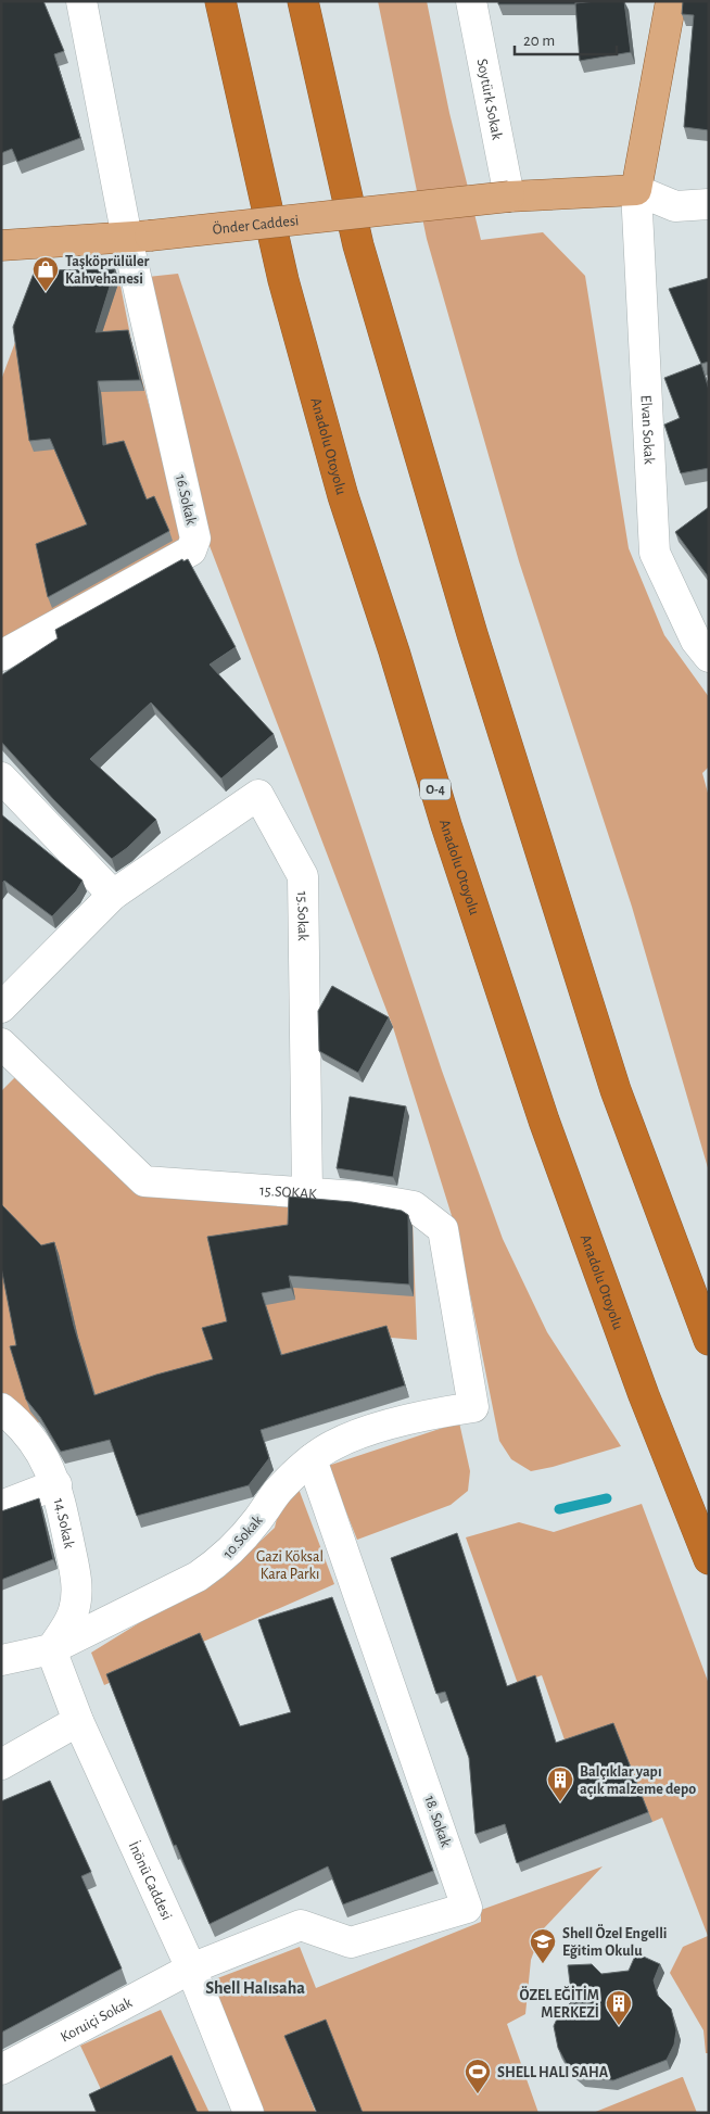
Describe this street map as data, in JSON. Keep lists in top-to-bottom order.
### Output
{
  "streets": {
    "highway": ["Anadolu Otoyolu", "O-4"],
    "main road": ["Önder Caddesi"],
    "street": [
      "Soytürk Sokak",
      "Elvan Sokak",
      "16.Sokak",
      "15.Sokak",
      "15.SOKAK",
      "14.Sokak",
      "10.Sokak",
      "18. Sokak",
      "İnönü Caddesi",
      "Koruiçi Sokak"
    ]
  },
  "crossings": [
    ["Soytürk Sokak", "Önder Caddesi"],
    ["Önder Caddesi", "Elvan Sokak"],
    ["Önder Caddesi", "16.Sokak"],
    ["15.Sokak", "15.SOKAK"],
    ["15.SOKAK", "10.Sokak"],
    ["14.Sokak", "10.Sokak"],
    ["14.Sokak", "İnönü Caddesi"],
    ["10.Sokak", "18. Sokak"],
    ["10.Sokak", "İnönü Caddesi"],
    ["18. Sokak", "İnönü Caddesi"],
    ["18. Sokak", "Koruiçi Sokak"],
    ["İnönü Caddesi", "Koruiçi Sokak"]
  ],
  "districts": ["Shell Halısaha"],
  "parks": ["Gazi Köksal Kara Parkı"],
  "places": {
    "shop": ["Taşköprülüler Kahvehanesi"],
    "building": ["Balçıklar yapı açık malzeme depo", "ÖZEL EĞİTİM MERKEZİ"],
    "school or university": ["Shell Özel Engelli Eğitim Okulu"],
    "sports": ["SHELL HALI SAHA"]
  },
  "scale_bar": "20 m"
}
